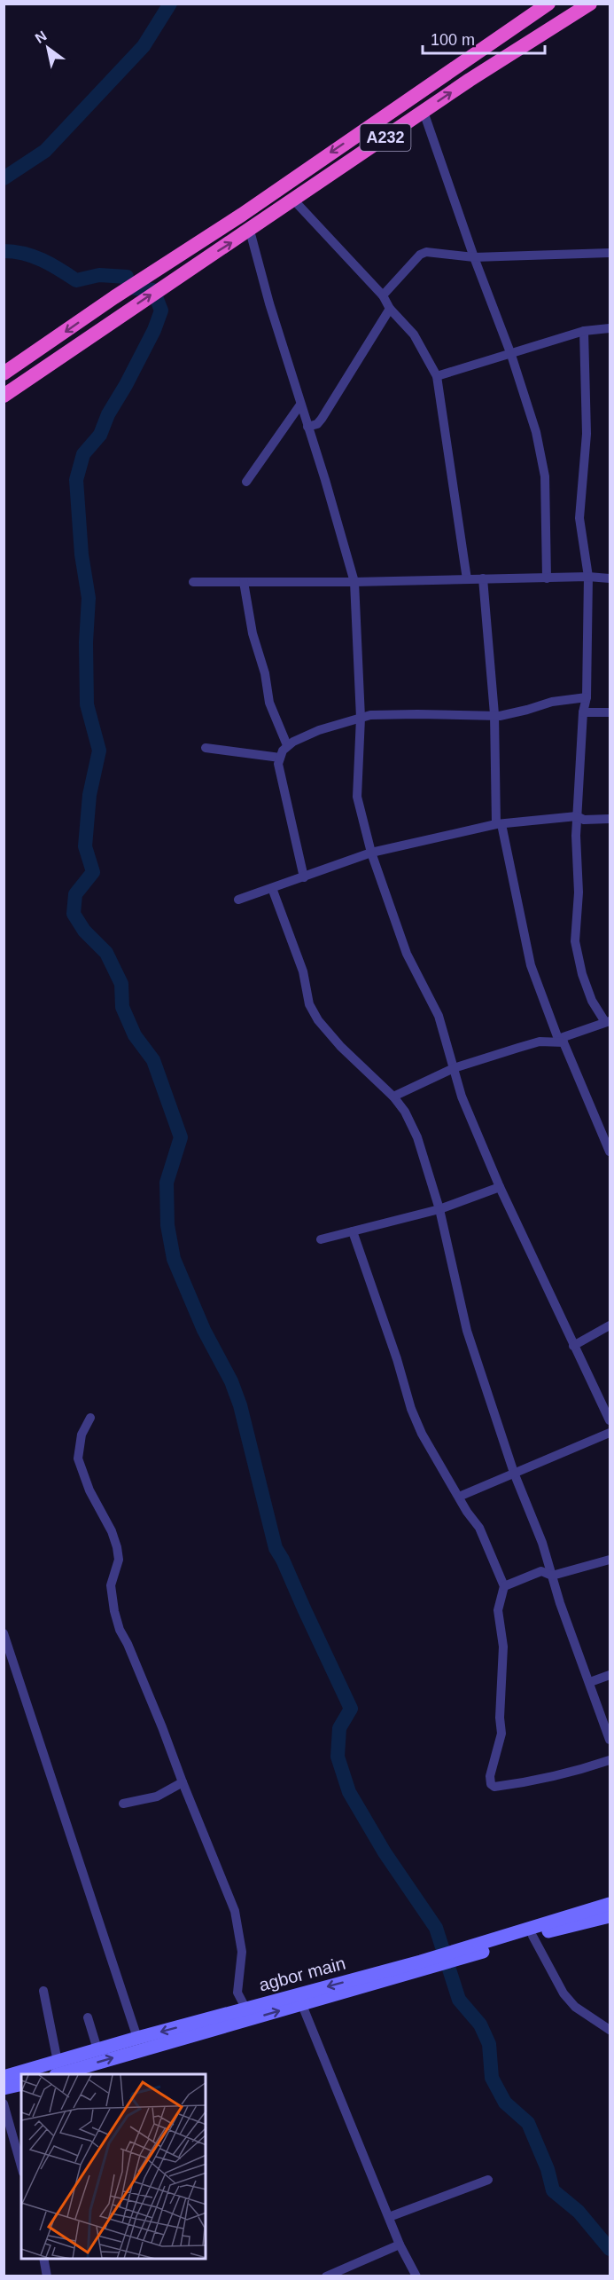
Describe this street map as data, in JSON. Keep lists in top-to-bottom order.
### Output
{
  "streets": {
    "highway": ["A232"],
    "main road": ["agbor main"]
  },
  "scale_bar": "100 m",
  "north": "top left"
}
